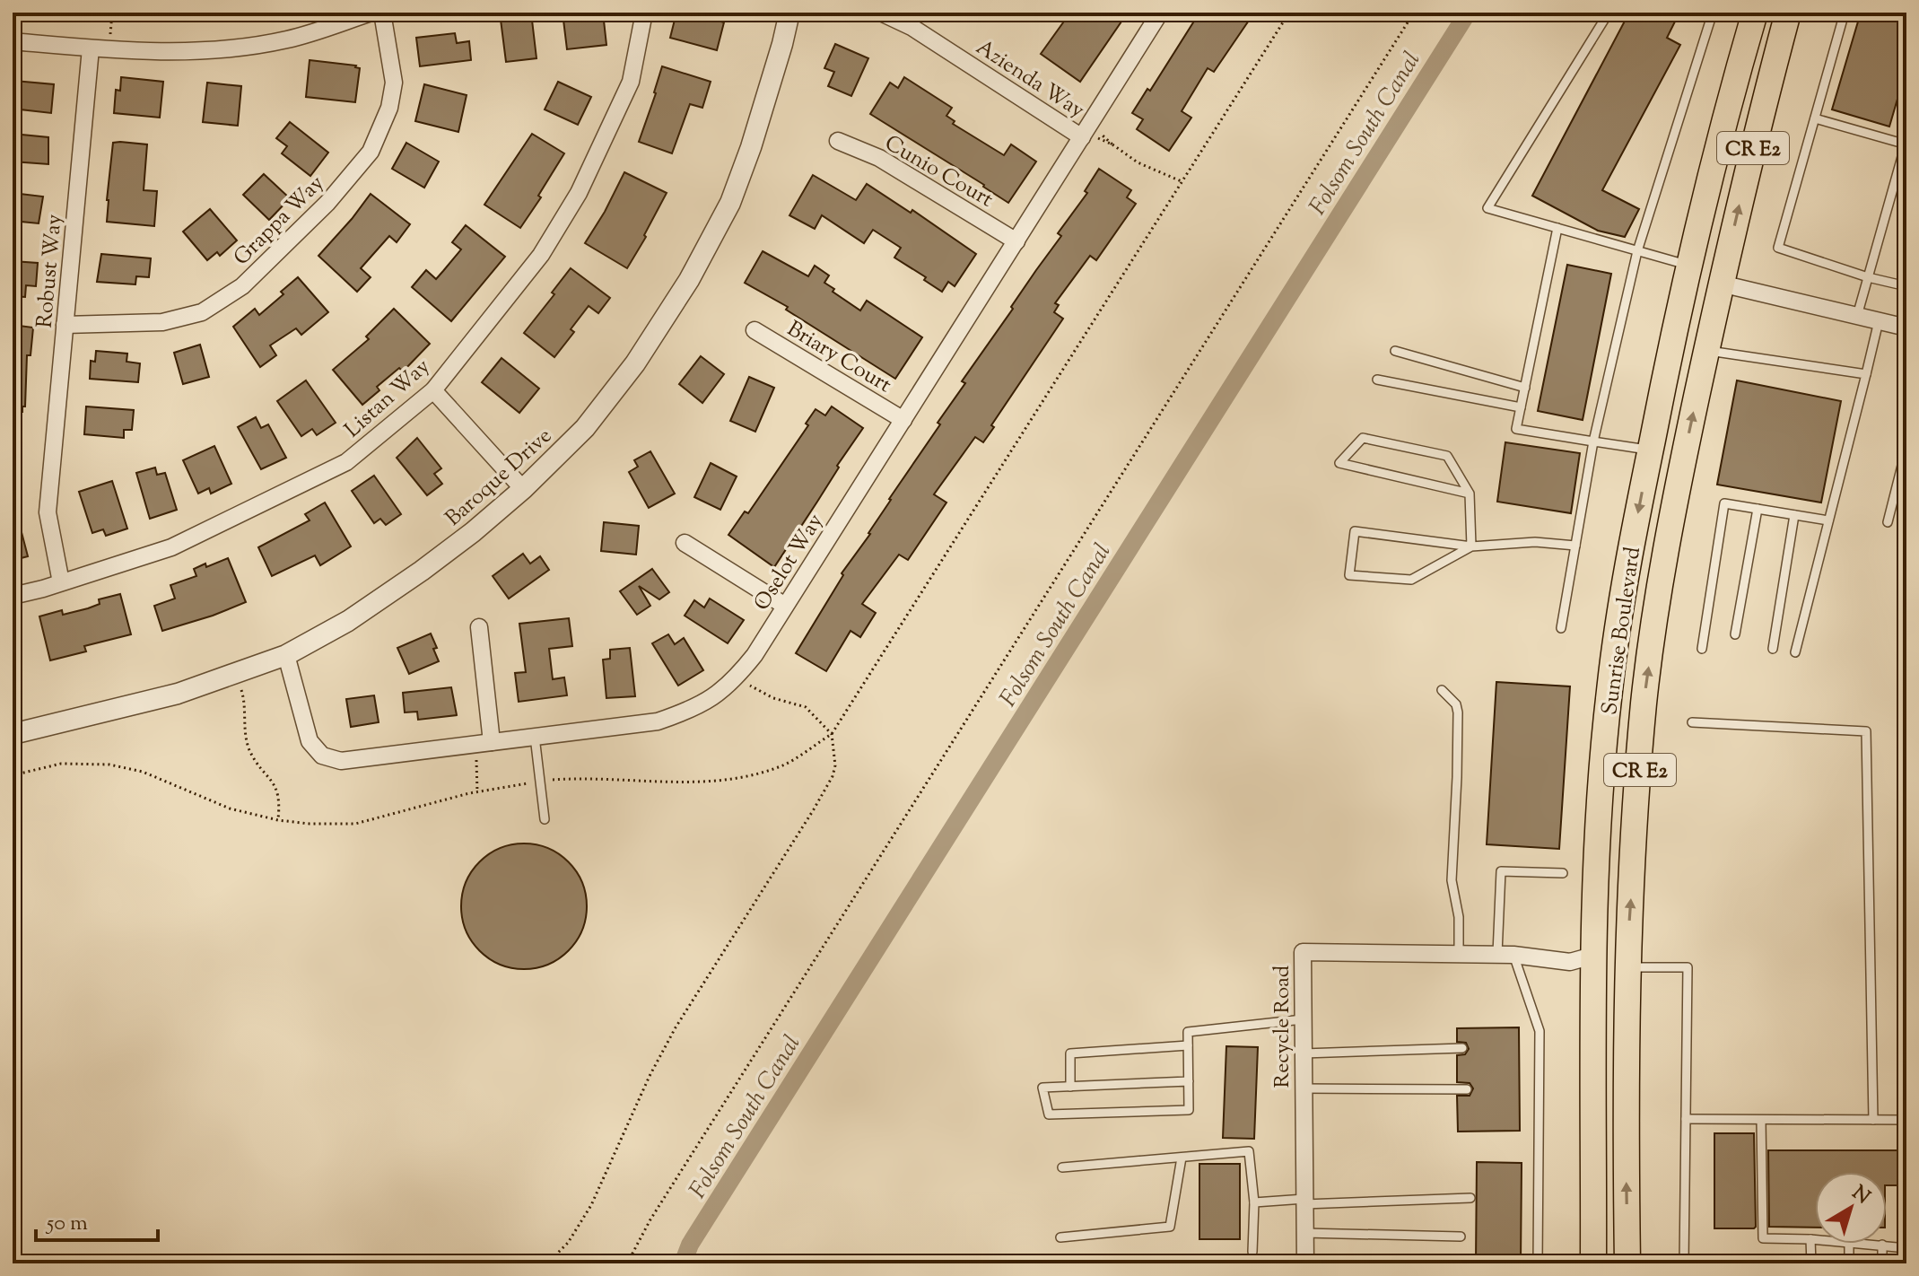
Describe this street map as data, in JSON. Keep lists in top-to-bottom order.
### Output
{
  "streets": {
    "main road": ["CR E2", "Sunrise Boulevard"],
    "street": [
      "Azienda Way",
      "Cunio Court",
      "Grappa Way",
      "Robust Way",
      "Briary Court",
      "Listan Way",
      "Baroque Drive",
      "Oselot Way",
      "Recycle Road"
    ]
  },
  "crossings": [
    ["Azienda Way", "Oselot Way"],
    ["Cunio Court", "Oselot Way"],
    ["Grappa Way", "Robust Way"],
    ["Robust Way", "Listan Way"],
    ["Briary Court", "Oselot Way"],
    ["Baroque Drive", "Oselot Way"],
    ["Sunrise Boulevard", "Recycle Road"]
  ],
  "water": ["Folsom South Canal"],
  "scale_bar": "50 m",
  "north": "top right"
}
